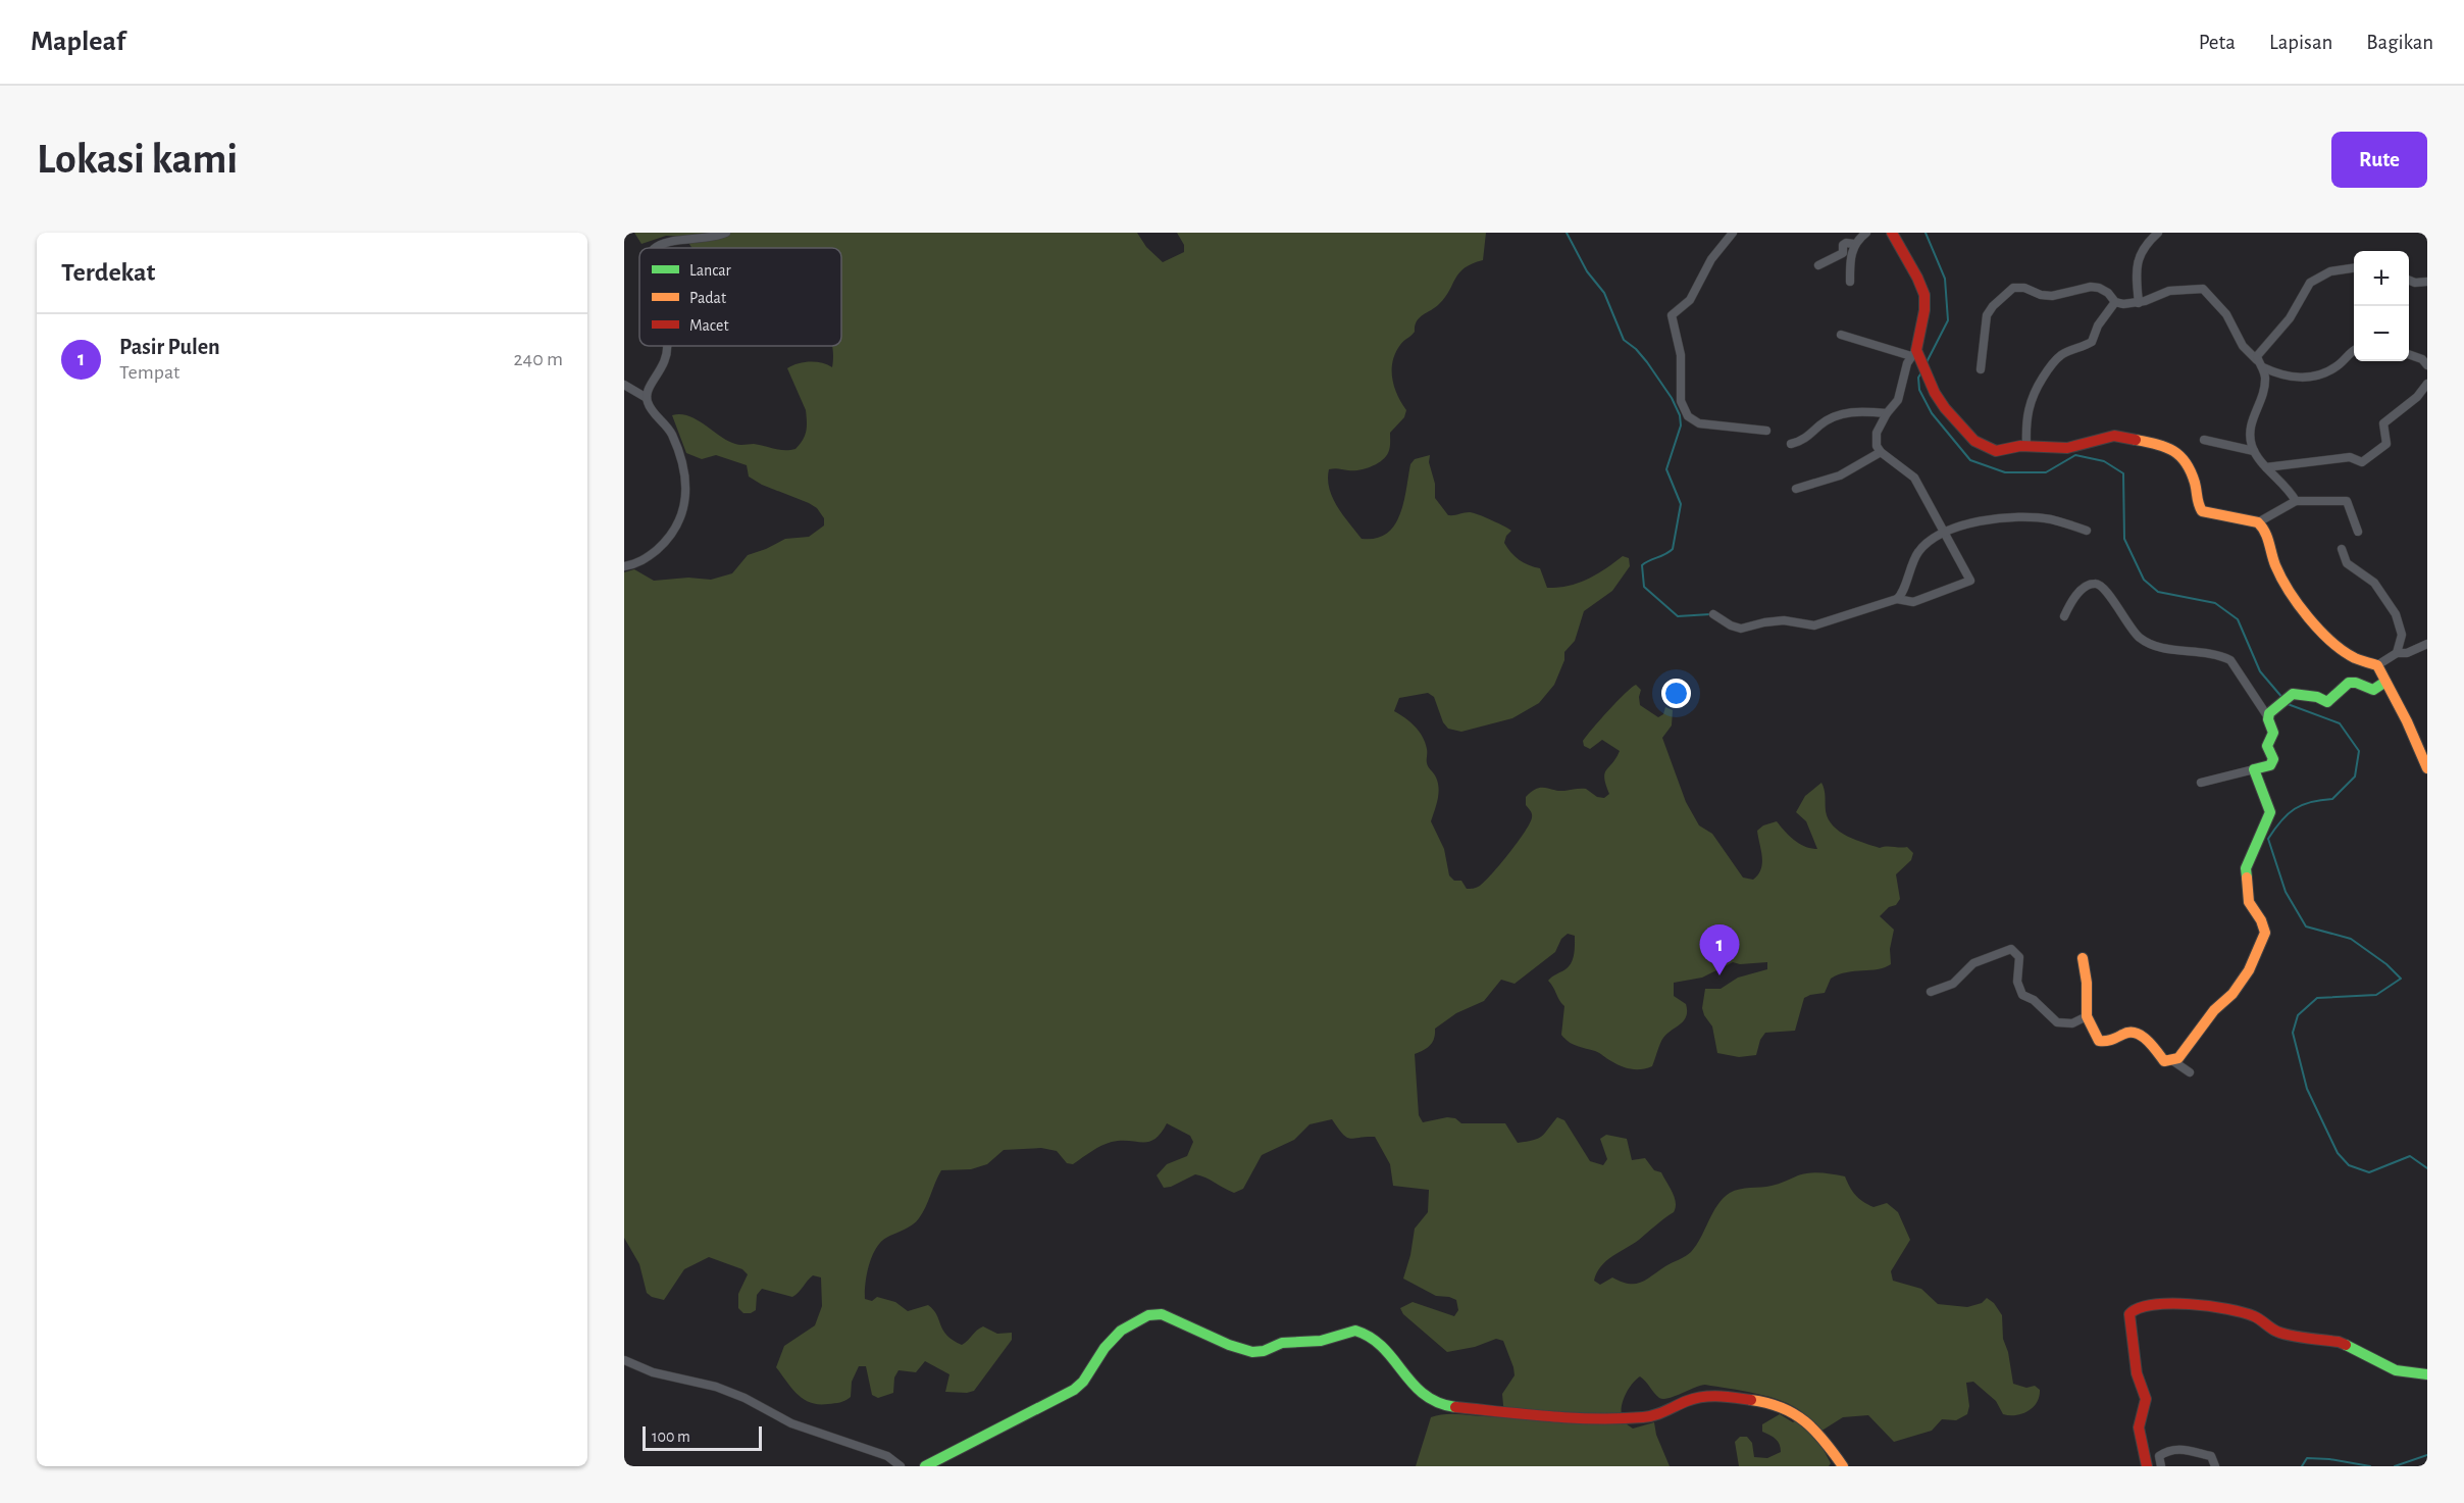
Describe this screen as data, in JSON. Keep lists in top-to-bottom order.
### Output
{
  "legend": ["Lancar", "Padat", "Macet"],
  "scale_bar": "100 m",
  "page": {
    "header": "Mapleaf",
    "nav": ["Peta", "Lapisan", "Bagikan"],
    "buttons": "Rute",
    "title": "Lokasi kami",
    "heading": "Terdekat",
    "map_buttons": ["+", "−"],
    "list": [
      {
        "mark": "1",
        "name": "Pasir Pulen",
        "note": "Tempat",
        "value": "240 m"
      }
    ],
    "pins": "1",
    "scale": "100 m"
  }
}
